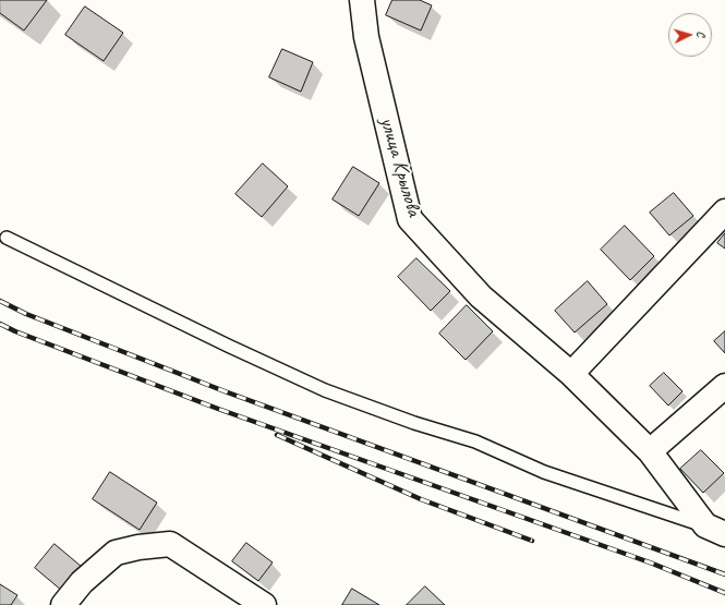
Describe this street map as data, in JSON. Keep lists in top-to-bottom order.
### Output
{
  "streets": {
    "street": ["улица Крылова"]
  },
  "north": "right"
}
